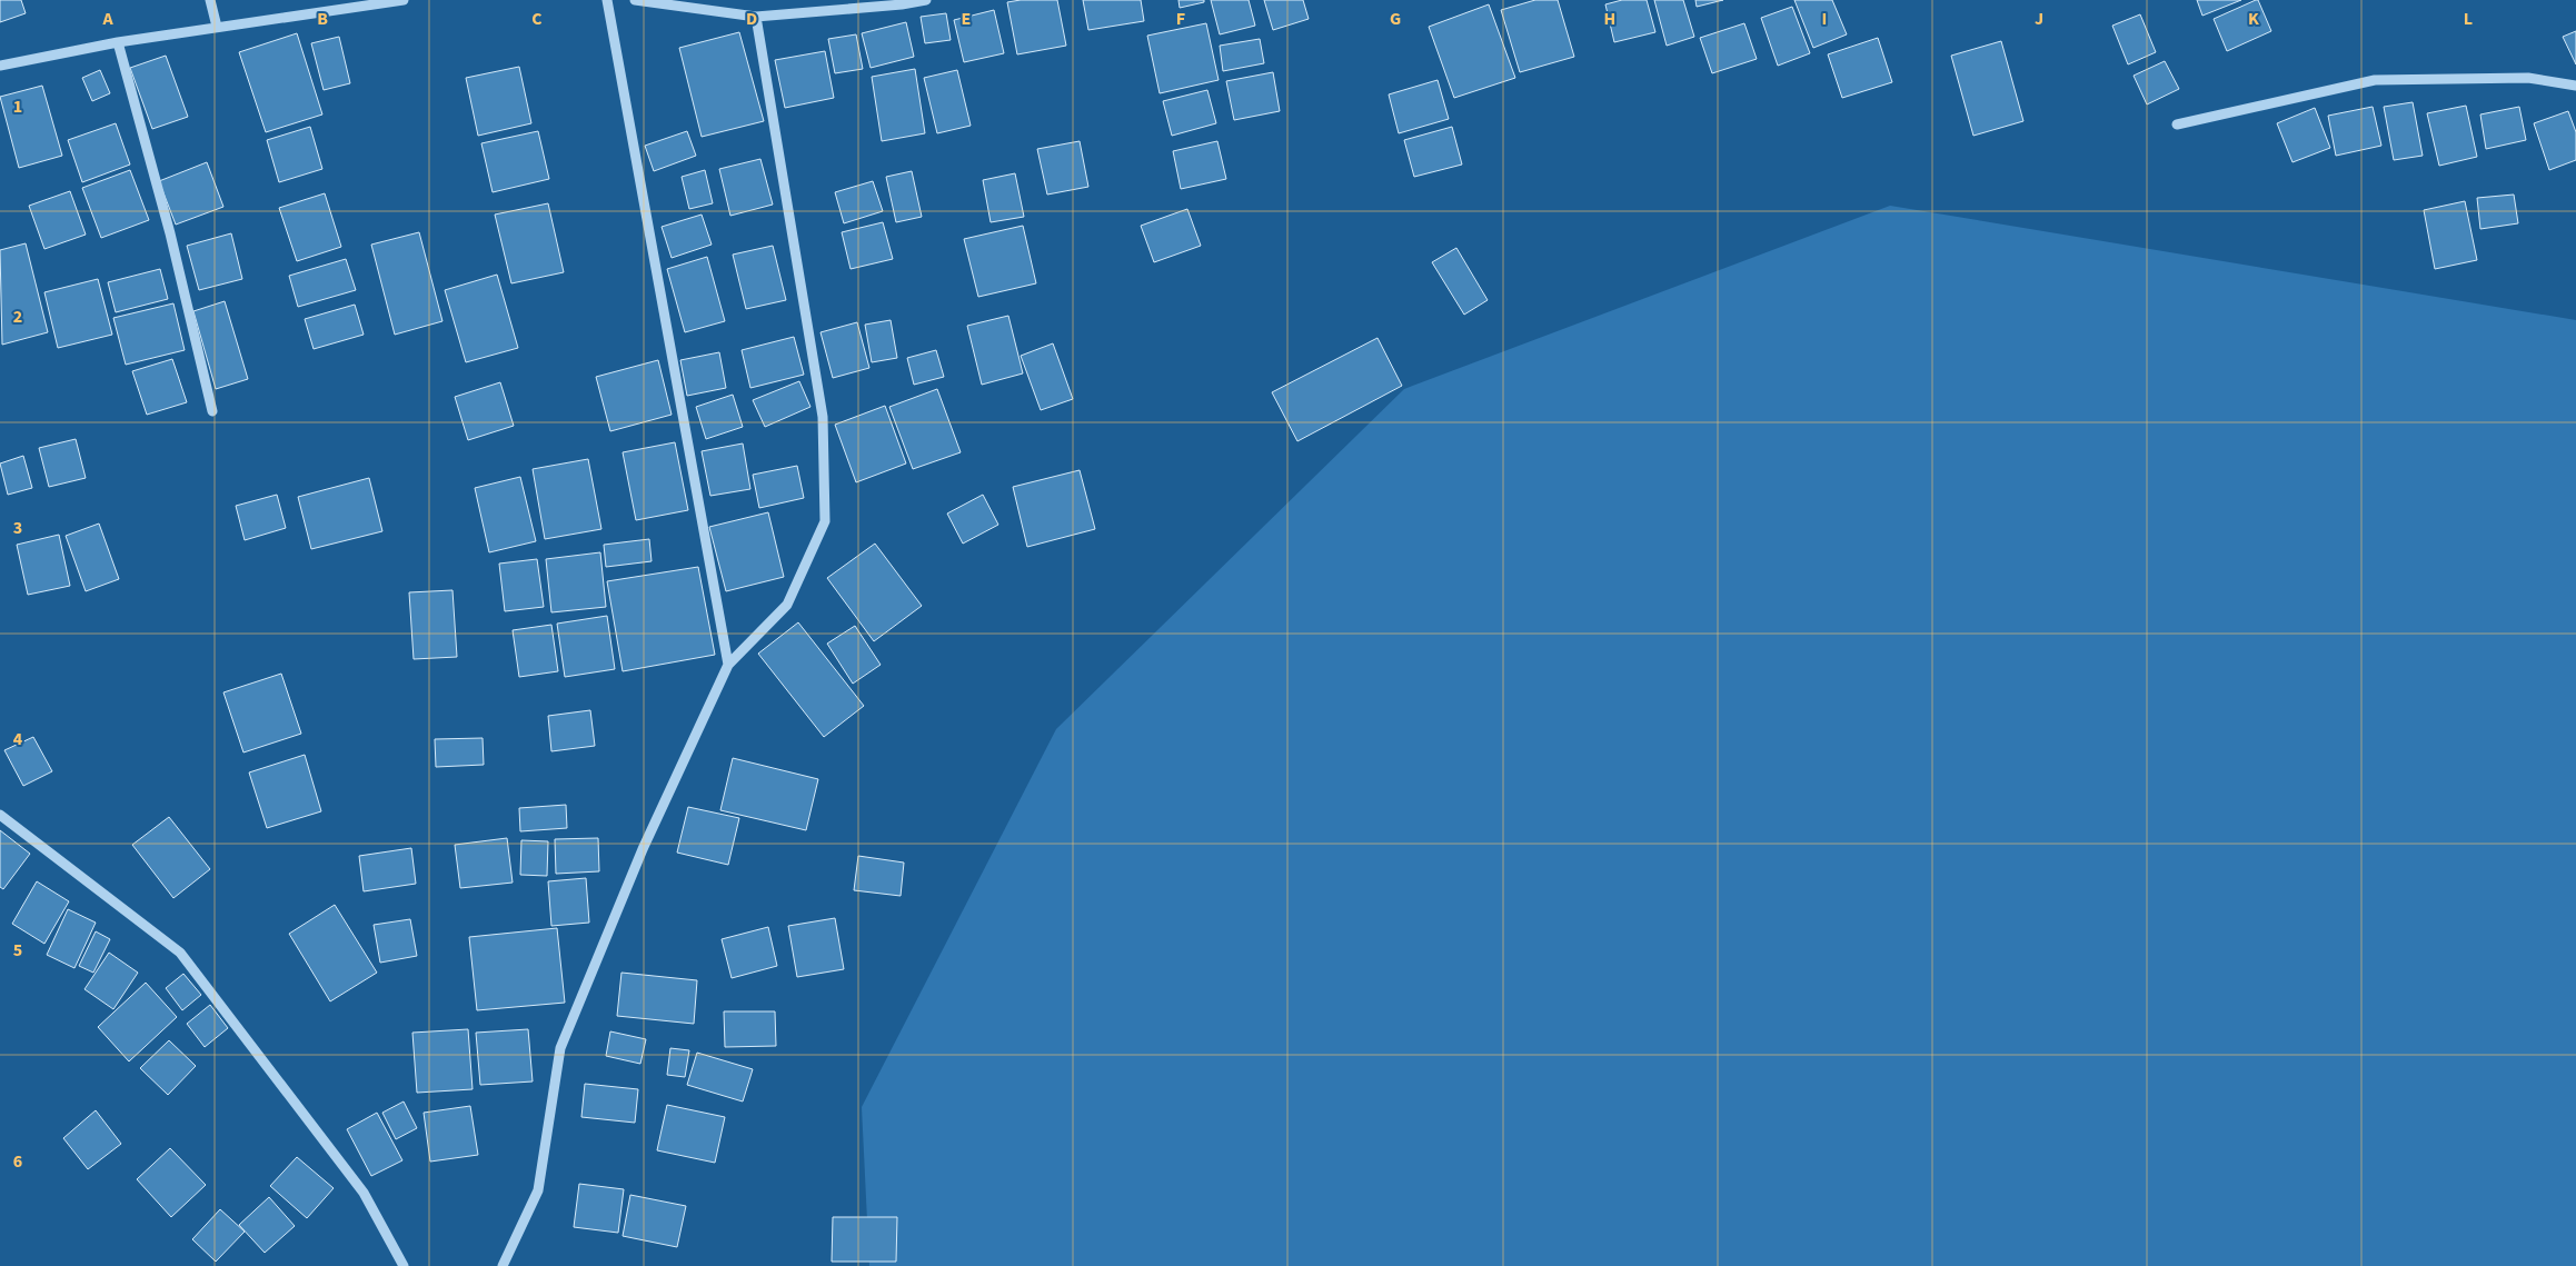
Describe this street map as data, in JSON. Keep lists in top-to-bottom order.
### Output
{
  "grid": {
    "columns": [
      "A",
      "B",
      "C",
      "D",
      "E",
      "F",
      "G",
      "H",
      "I",
      "J",
      "K",
      "L"
    ],
    "rows": [
      "1",
      "2",
      "3",
      "4",
      "5",
      "6"
    ]
  }
}
